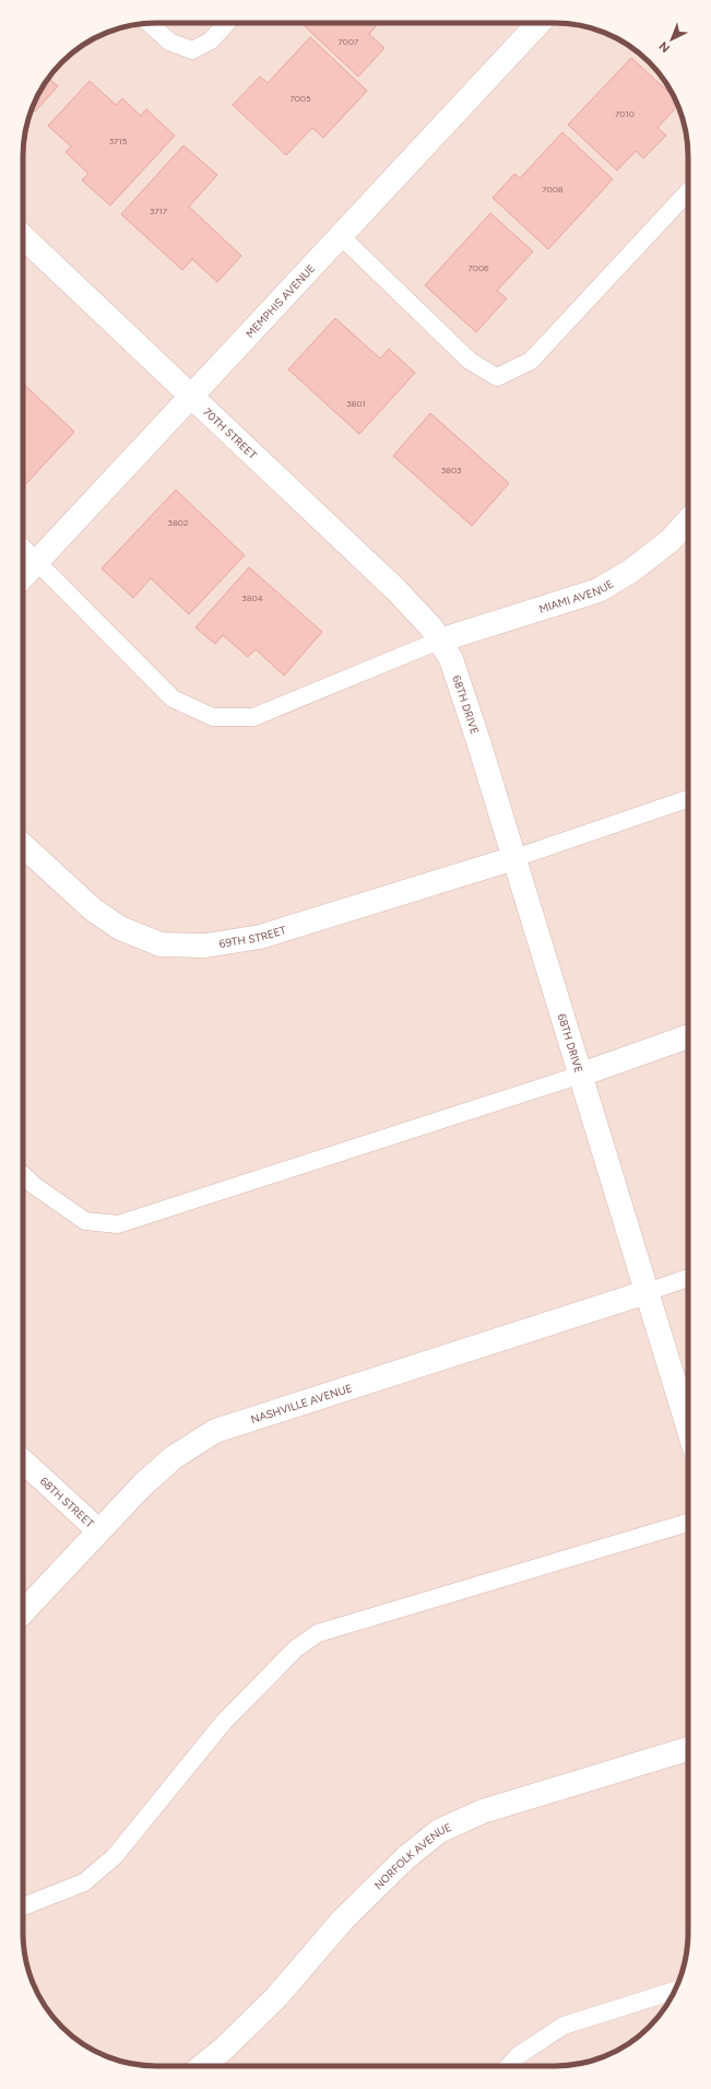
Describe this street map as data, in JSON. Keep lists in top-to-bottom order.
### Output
{
  "streets": {
    "street": [
      "MEMPHIS AVENUE",
      "70TH STREET",
      "MIAMI AVENUE",
      "68TH DRIVE",
      "69TH STREET",
      "NASHVILLE AVENUE",
      "68TH STREET",
      "NORFOLK AVENUE"
    ]
  },
  "crossings": [
    ["MEMPHIS AVENUE", "70TH STREET"],
    ["70TH STREET", "MIAMI AVENUE"],
    ["70TH STREET", "68TH DRIVE"],
    ["MIAMI AVENUE", "68TH DRIVE"],
    ["68TH DRIVE", "69TH STREET"],
    ["68TH DRIVE", "NASHVILLE AVENUE"],
    ["NASHVILLE AVENUE", "68TH STREET"]
  ],
  "house_numbers": [
    "7007",
    "7005",
    "7010",
    "3715",
    "7008",
    "3717",
    "7006",
    "3801",
    "3803",
    "3802",
    "3804"
  ],
  "north": "bottom left"
}
